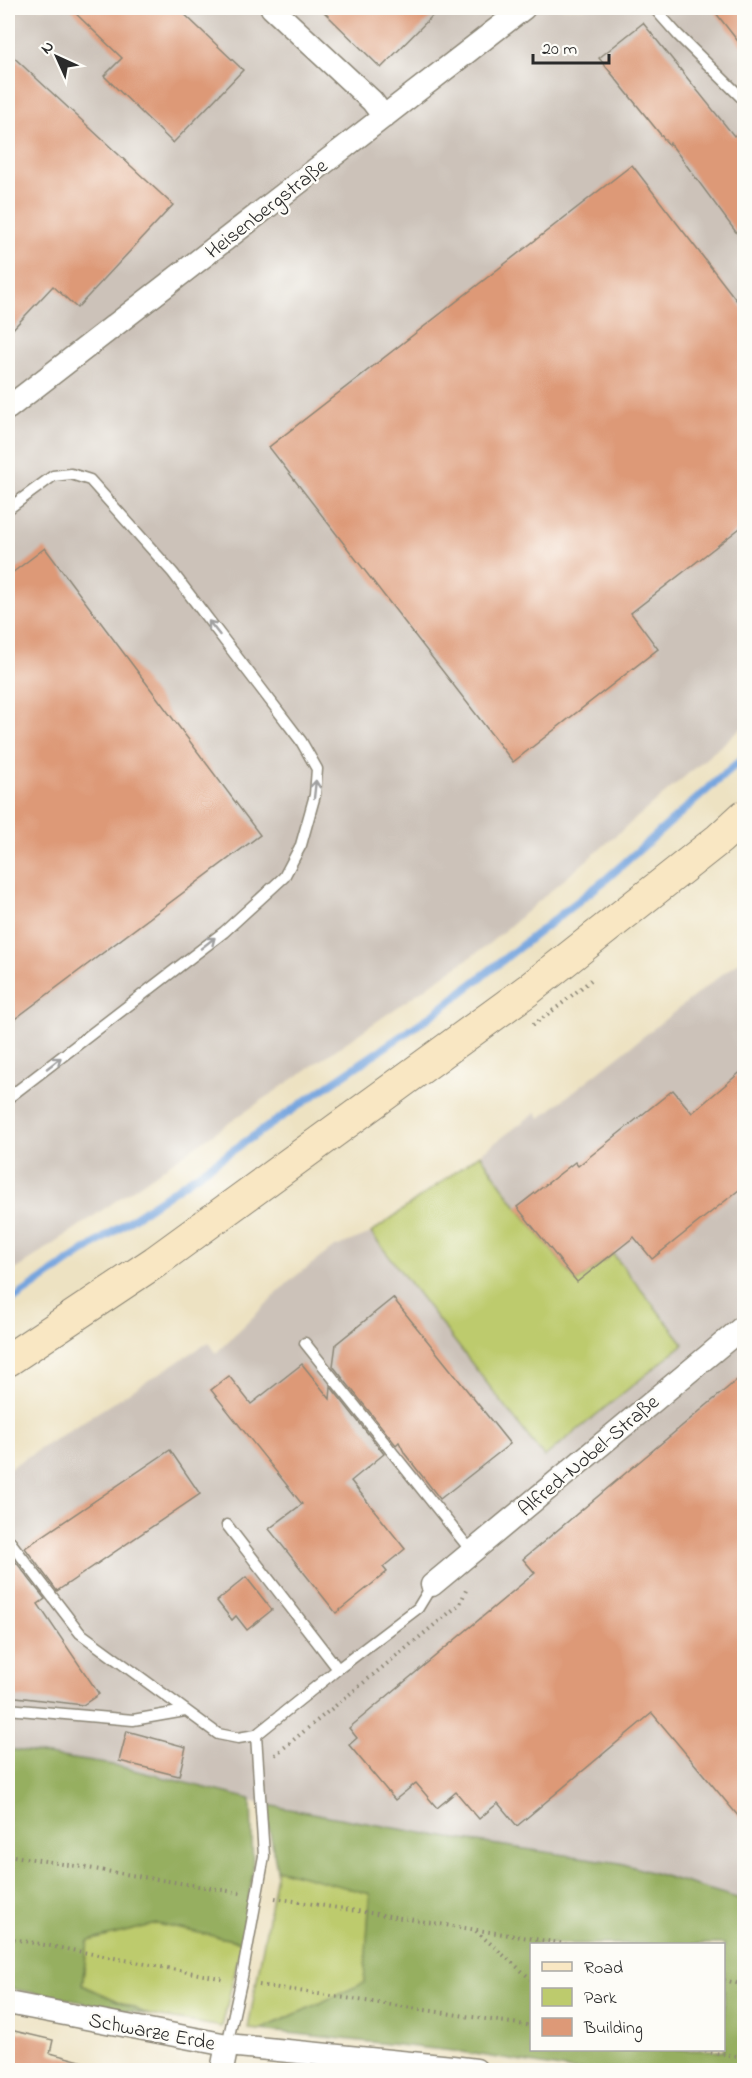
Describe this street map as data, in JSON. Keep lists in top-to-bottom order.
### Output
{
  "streets": {
    "street": ["Heisenbergstraße", "Alfred-Nobel-Straße", "Schwarze Erde"]
  },
  "legend": ["Road", "Park", "Building"],
  "scale_bar": "20 m",
  "north": "top left"
}
